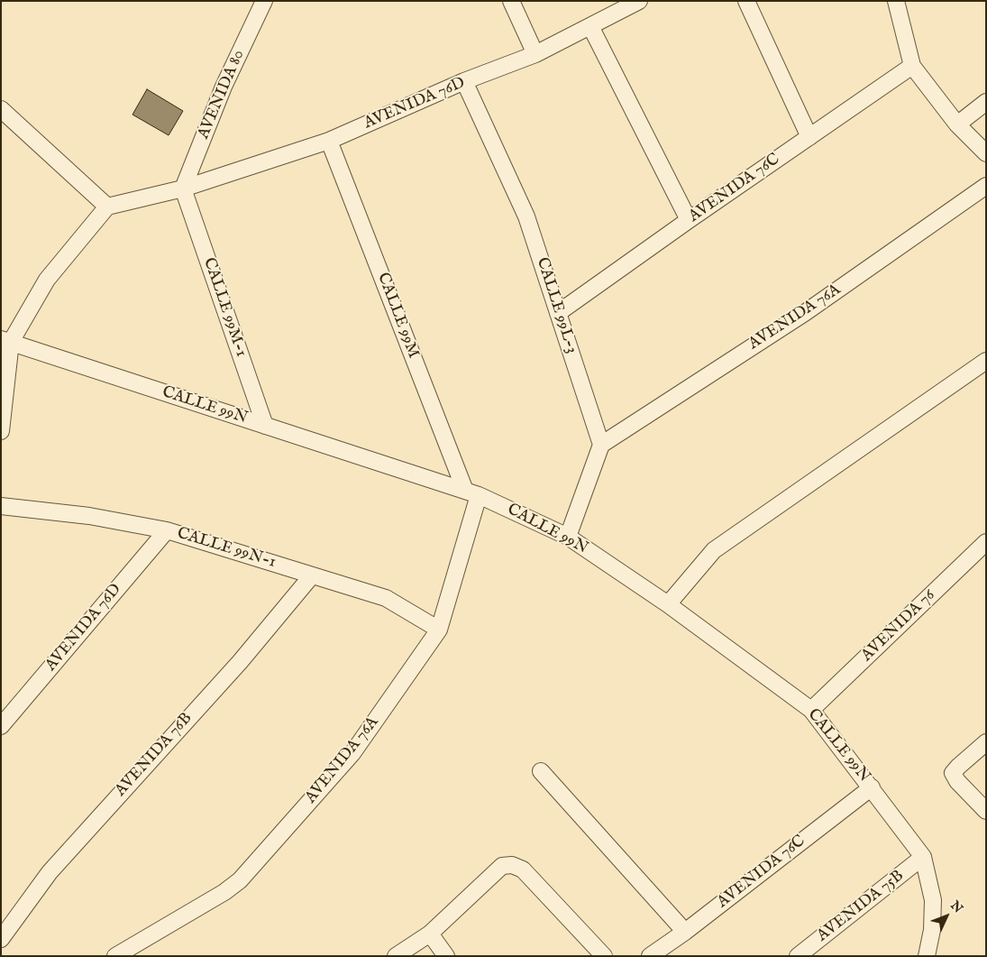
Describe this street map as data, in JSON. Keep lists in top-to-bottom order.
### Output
{
  "streets": {
    "street": [
      "AVENIDA 80",
      "AVENIDA 76D",
      "AVENIDA 76C",
      "CALLE 99L-3",
      "CALLE 99M-1",
      "CALLE 99M",
      "AVENIDA 76A",
      "CALLE 99N",
      "CALLE 99N-1",
      "AVENIDA 76",
      "AVENIDA 76B",
      "AVENIDA 75B"
    ]
  },
  "crossings": [
    ["AVENIDA 80", "AVENIDA 76D"],
    ["AVENIDA 80", "CALLE 99M-1"],
    ["AVENIDA 76D", "CALLE 99L-3"],
    ["AVENIDA 76D", "CALLE 99M-1"],
    ["AVENIDA 76D", "CALLE 99M"],
    ["AVENIDA 76D", "CALLE 99N-1"],
    ["AVENIDA 76C", "CALLE 99L-3"],
    ["AVENIDA 76C", "CALLE 99N"],
    ["CALLE 99L-3", "AVENIDA 76A"],
    ["CALLE 99M-1", "CALLE 99N"],
    ["CALLE 99M", "AVENIDA 76A"],
    ["CALLE 99M", "CALLE 99N"],
    ["AVENIDA 76A", "CALLE 99N"],
    ["AVENIDA 76A", "CALLE 99N-1"],
    ["CALLE 99N", "AVENIDA 76"],
    ["CALLE 99N", "AVENIDA 75B"],
    ["CALLE 99N-1", "AVENIDA 76B"]
  ],
  "north": "top right"
}
